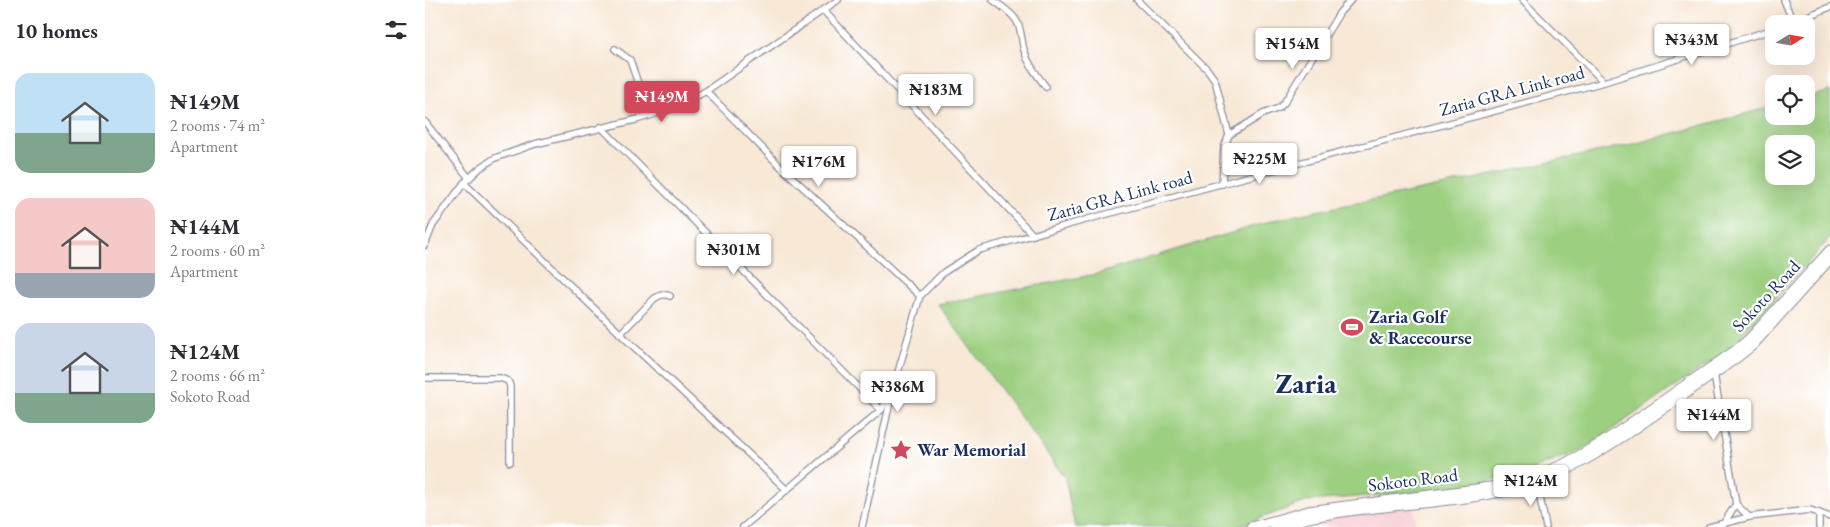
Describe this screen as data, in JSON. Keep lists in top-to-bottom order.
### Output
{
  "streets": {
    "main road": ["Sokoto Road"],
    "street": ["Zaria GRA Link road"]
  },
  "districts": ["Zaria"],
  "places": {
    "sports": ["Zaria Golf & Racecourse"],
    "place": ["War Memorial"]
  },
  "north": "right",
  "page": {
    "heading": "10 homes",
    "price": [
      "₦343M",
      "₦154M",
      "₦183M",
      "₦149M",
      "₦225M",
      "₦176M",
      "₦301M",
      "₦386M",
      "₦144M",
      "₦124M"
    ],
    "list": [
      {
        "name": "₦149M",
        "note": "2 rooms · 74 m² · Apartment"
      },
      {
        "name": "₦144M",
        "note": "2 rooms · 60 m² · Apartment"
      },
      {
        "name": "₦124M",
        "note": "2 rooms · 66 m² · Sokoto Road"
      }
    ]
  }
}
